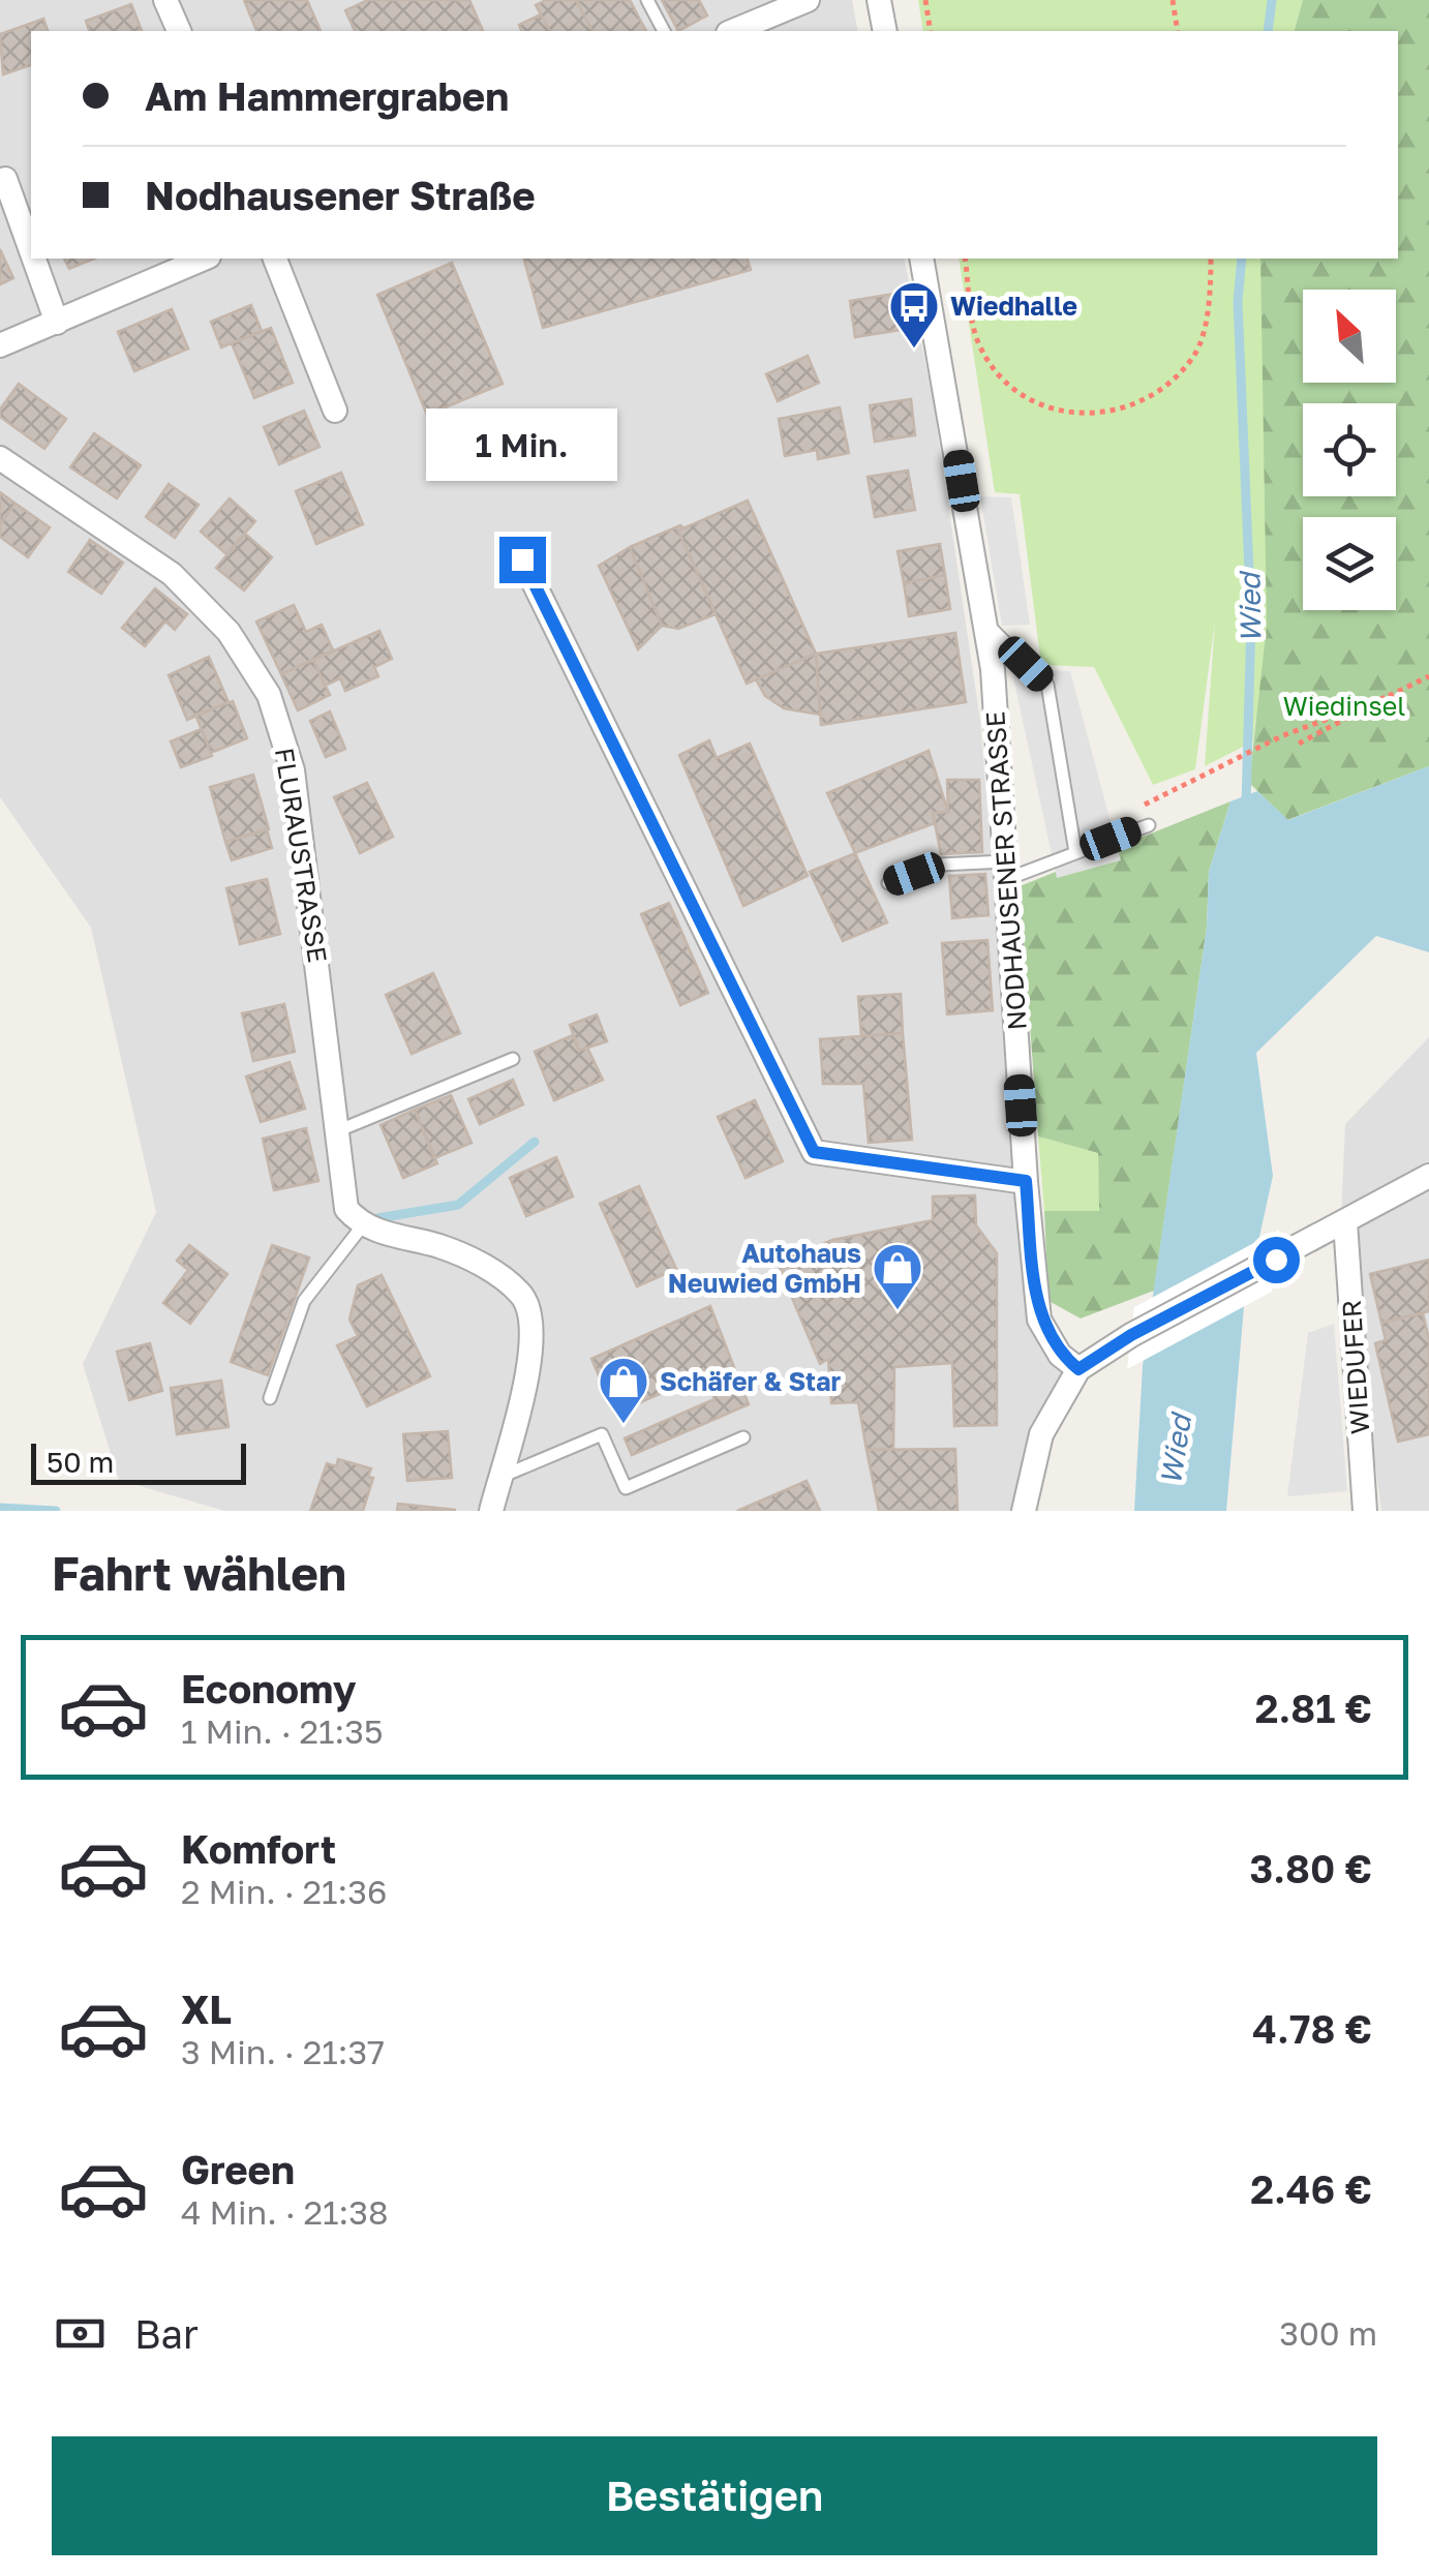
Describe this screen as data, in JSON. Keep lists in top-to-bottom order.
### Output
{
  "streets": {
    "street": ["FLURAUSTRASSE", "NODHAUSENER STRASSE", "WIEDUFER"]
  },
  "water": ["Wied"],
  "parks": ["Wiedinsel"],
  "places": {
    "bus stop": ["Wiedhalle"],
    "shop": ["Autohaus Neuwied GmbH", "Schäfer & Star"]
  },
  "scale_bar": "50 m",
  "north": "top left",
  "page": {
    "banner": ["Am Hammergraben", "Nodhausener Straße"],
    "bubble": "1 Min.",
    "scale": "50 m",
    "heading": "Fahrt wählen",
    "list": [
      {
        "name": "Economy",
        "note": "1 Min. · 21:35",
        "value": "2.81 €"
      },
      {
        "name": "Komfort",
        "note": "2 Min. · 21:36",
        "value": "3.80 €"
      },
      {
        "name": "XL",
        "note": "3 Min. · 21:37",
        "value": "4.78 €"
      },
      {
        "name": "Green",
        "note": "4 Min. · 21:38",
        "value": "2.46 €"
      }
    ],
    "pay": ["Bar", "300 m"],
    "buttons": "Bestätigen"
  }
}
